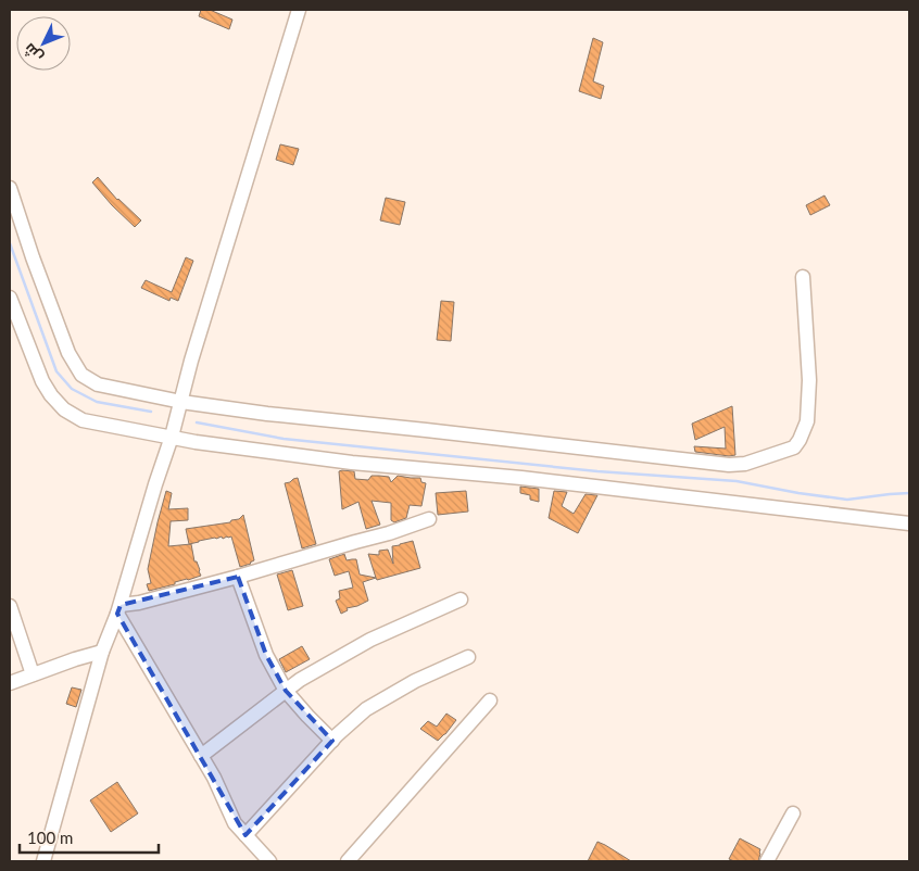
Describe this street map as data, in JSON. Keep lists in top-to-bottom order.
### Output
{
  "scale_bar": "100 m",
  "north": "bottom left"
}
